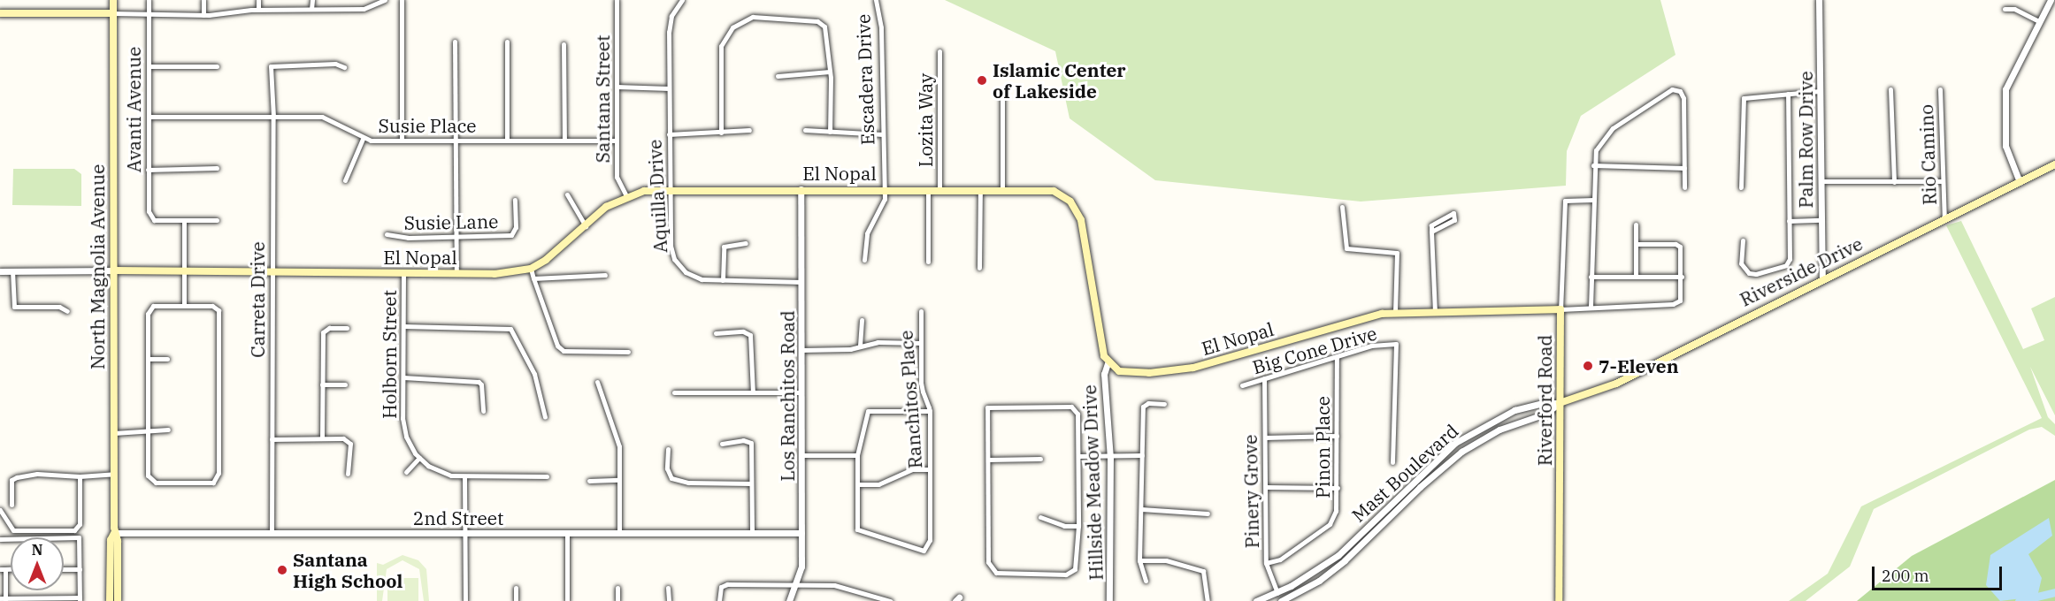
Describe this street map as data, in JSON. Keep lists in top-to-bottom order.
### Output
{
  "streets": {
    "main road": [
      "El Nopal",
      "North Magnolia Avenue",
      "Riverside Drive",
      "Riverford Road"
    ],
    "street": [
      "Escadera Drive",
      "Santana Street",
      "Avanti Avenue",
      "Lozita Way",
      "Susie Place",
      "Palm Row Drive",
      "Rio Camino",
      "Aquilla Drive",
      "Susie Lane",
      "Carreta Drive",
      "Big Cone Drive",
      "Holborn Street",
      "Los Ranchitos Road",
      "Ranchitos Place",
      "Pinon Place",
      "Mast Boulevard",
      "Hillside Meadow Drive",
      "Pinery Grove",
      "2nd Street"
    ]
  },
  "crossings": [
    ["Escadera Drive", "El Nopal"],
    ["Santana Street", "Susie Place"],
    ["Santana Street", "El Nopal"],
    ["Avanti Avenue", "Susie Place"],
    ["Lozita Way", "El Nopal"],
    ["Susie Place", "Carreta Drive"],
    ["Palm Row Drive", "Riverside Drive"],
    ["Rio Camino", "Riverside Drive"],
    ["El Nopal", "Aquilla Drive"],
    ["El Nopal", "North Magnolia Avenue"],
    ["El Nopal", "Carreta Drive"],
    ["El Nopal", "Holborn Street"],
    ["El Nopal", "Los Ranchitos Road"],
    ["El Nopal", "Riverford Road"],
    ["El Nopal", "Hillside Meadow Drive"],
    ["Aquilla Drive", "Los Ranchitos Road"],
    ["North Magnolia Avenue", "2nd Street"],
    ["Riverside Drive", "Riverford Road"],
    ["Riverside Drive", "Mast Boulevard"],
    ["Carreta Drive", "2nd Street"],
    ["Big Cone Drive", "Pinon Place"],
    ["Big Cone Drive", "Pinery Grove"],
    ["Los Ranchitos Road", "2nd Street"],
    ["Riverford Road", "Mast Boulevard"],
    ["Pinon Place", "Pinery Grove"],
    ["Mast Boulevard", "Pinery Grove"]
  ],
  "places": ["Islamic Center of Lakeside", "7-Eleven", "Santana High School"],
  "scale_bar": "200 m",
  "north": "top"
}
